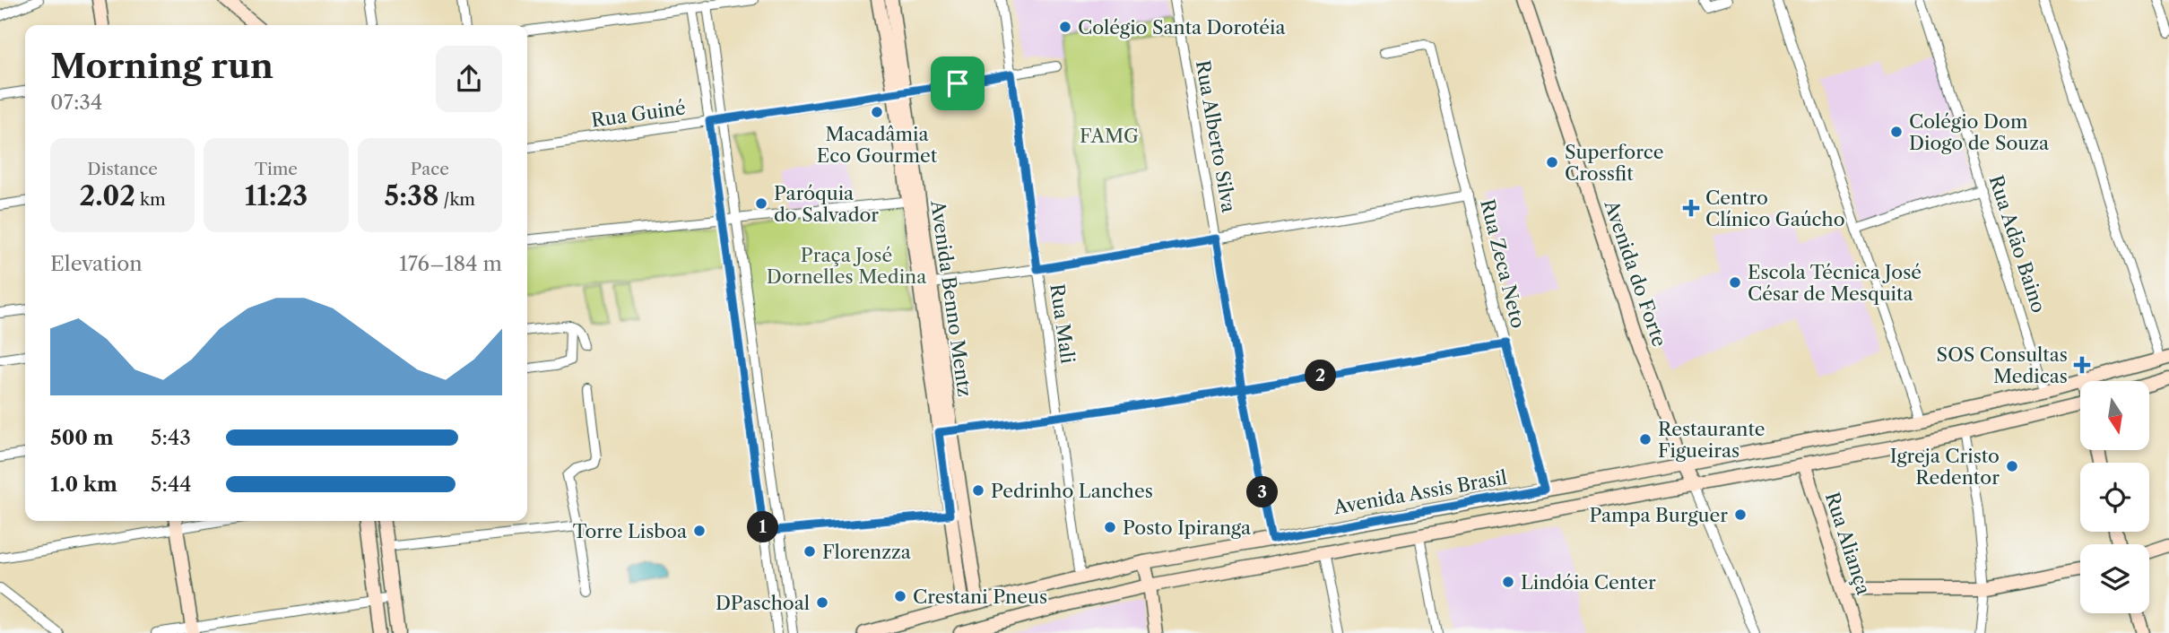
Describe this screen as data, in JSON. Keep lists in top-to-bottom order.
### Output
{
  "streets": {
    "main road": [
      "Avenida do Forte",
      "Avenida Benno Mentz",
      "Avenida Assis Brasil",
      "Rua Aliança"
    ],
    "street": [
      "Rua Guiné",
      "Rua Alberto Silva",
      "Rua Adão Baino",
      "Rua Zeca Neto",
      "Rua Mali"
    ]
  },
  "crossings": [
    ["Rua Guiné", "Avenida Benno Mentz"],
    ["Rua Guiné", "Rua Mali"],
    ["Rua Alberto Silva", "Avenida Assis Brasil"],
    ["Rua Adão Baino", "Avenida Assis Brasil"],
    ["Rua Zeca Neto", "Avenida Assis Brasil"],
    ["Avenida do Forte", "Avenida Assis Brasil"],
    ["Avenida Benno Mentz", "Avenida Assis Brasil"],
    ["Rua Mali", "Avenida Assis Brasil"]
  ],
  "parks": ["FAMG", "Praça José Dornelles Medina"],
  "places": {
    "other": [
      "Colégio Santa Dorotéia",
      "Macadâmia Eco Gourmet",
      "Colégio Dom Diogo de Souza",
      "Superforce Crossfit",
      "Paróquia do Salvador",
      "Escola Técnica José César de Mesquita",
      "Restaurante Figueiras",
      "Igreja Cristo Redentor",
      "Pedrinho Lanches",
      "Pampa Burguer",
      "Posto Ipiranga",
      "Torre Lisboa",
      "Florenzza",
      "Lindóia Center",
      "Crestani Pneus",
      "DPaschoal"
    ],
    "health": ["Centro Clínico Gaúcho", "SOS Consultas Medicas"]
  },
  "north": "bottom",
  "page": {
    "heading": ["Morning run", "07:34"],
    "stats": [
      ["Distance", "2.02 km"],
      ["Time", "11:23"],
      ["Pace", "5:38 /km"]
    ],
    "chart": ["Elevation", "176–184 m"],
    "pins": ["2", "3", "1"],
    "list": [
      {
        "name": "500 m",
        "note": "5:43"
      },
      {
        "name": "1.0 km",
        "note": "5:44"
      }
    ]
  }
}
